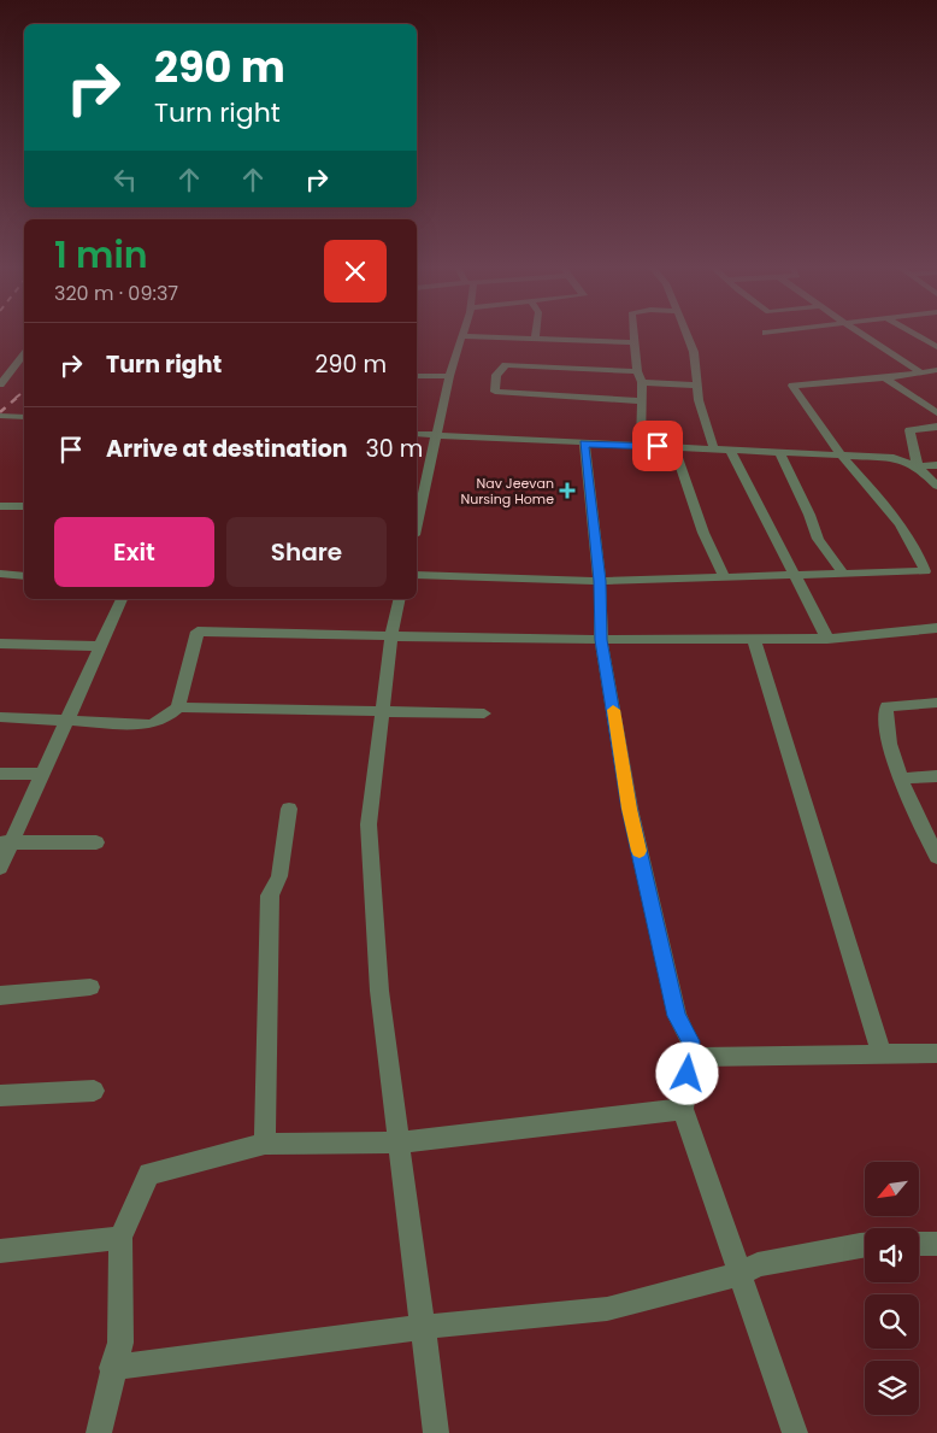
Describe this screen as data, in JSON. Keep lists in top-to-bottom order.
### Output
{
  "places": {
    "health": ["Nav Jeevan Nursing Home"]
  },
  "north": "bottom left",
  "page": {
    "turn": ["290 m", "Turn right"],
    "heading": ["1 min", "320 m · 09:37"],
    "list": [
      {
        "name": "Turn right",
        "value": "290 m"
      },
      {
        "name": "Arrive at destination",
        "value": "30 m"
      }
    ],
    "buttons": ["Exit", "Share"]
  }
}
